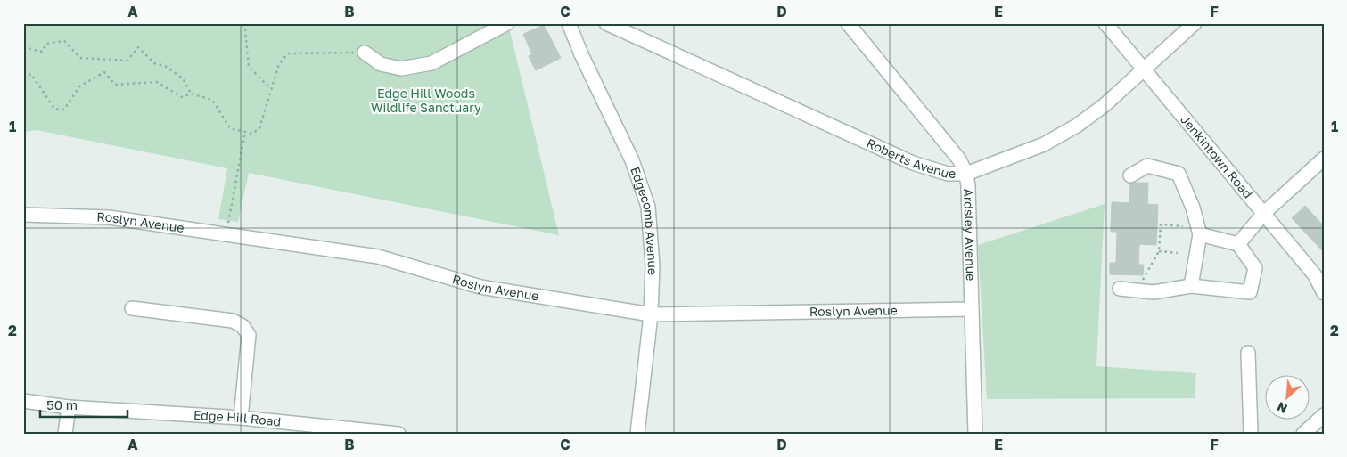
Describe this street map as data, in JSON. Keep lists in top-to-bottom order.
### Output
{
  "streets": {
    "street": [
      "Roberts Avenue",
      "Jenkintown Road",
      "Edgecomb Avenue",
      "Roslyn Avenue",
      "Ardsley Avenue",
      "Edge Hill Road"
    ]
  },
  "crossings": [
    ["Roberts Avenue", "Jenkintown Road"],
    ["Roberts Avenue", "Ardsley Avenue"],
    ["Edgecomb Avenue", "Roslyn Avenue"],
    ["Roslyn Avenue", "Ardsley Avenue"]
  ],
  "parks": ["Edge Hill Woods Wildlife Sanctuary"],
  "scale_bar": "50 m",
  "north": "bottom left",
  "grid": {
    "columns": [
      "A",
      "B",
      "C",
      "D",
      "E",
      "F"
    ],
    "rows": ["1", "2"]
  }
}
